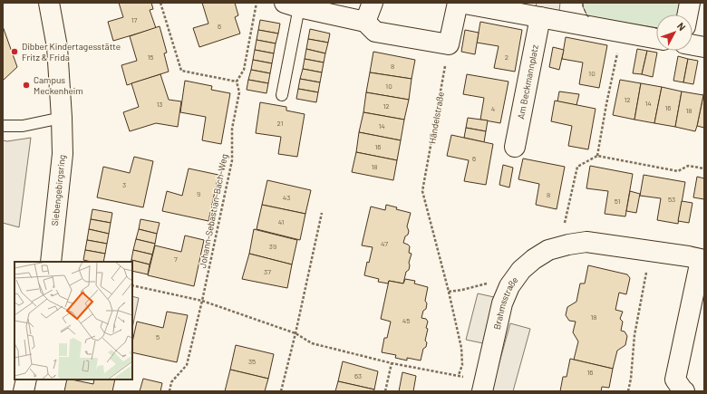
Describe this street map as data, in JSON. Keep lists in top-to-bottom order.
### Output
{
  "streets": {
    "street": ["Am Beckmannplatz", "Siebengebirgsring", "Brahmsstraße"],
    "path": ["Händelstraße", "Johann-Sebastian-Bach-Weg"]
  },
  "places": ["Dibber Kindertagesstätte Fritz & Frida", "Campus Meckenheim"],
  "house_numbers": [
    "17",
    "6",
    "15",
    "2",
    "8",
    "10",
    "10",
    "12",
    "14",
    "13",
    "12",
    "16",
    "4",
    "18",
    "21",
    "14",
    "16",
    "6",
    "18",
    "3",
    "9",
    "8",
    "43",
    "53",
    "51",
    "41",
    "47",
    "39",
    "7",
    "37",
    "18",
    "45",
    "5",
    "35",
    "16",
    "63"
  ],
  "north": "top right"
}
